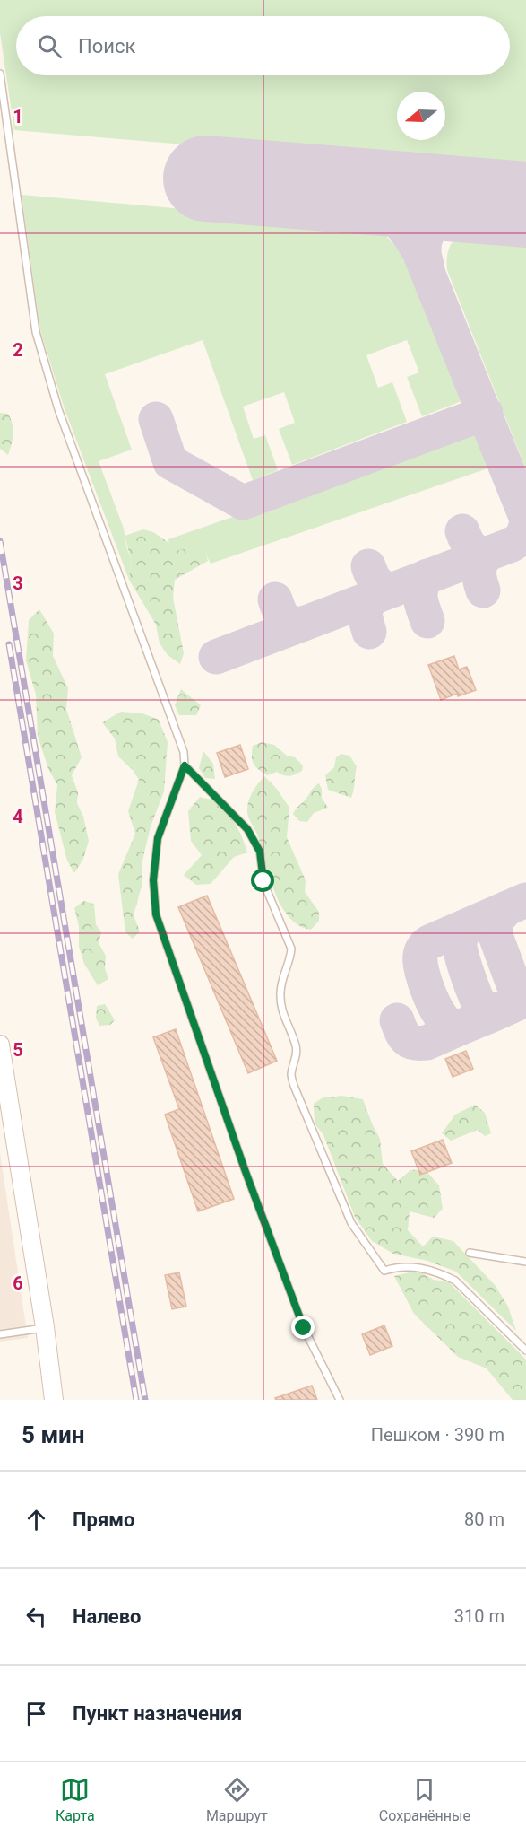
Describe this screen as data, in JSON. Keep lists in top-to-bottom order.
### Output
{
  "north": "left",
  "page": {
    "search": "Поиск",
    "heading": ["5 мин", "Пешком · 390 m"],
    "list": [
      ["Прямо", "80 m"],
      ["Налево", "310 m"],
      "Пункт назначения"
    ],
    "nav": ["Карта", "Маршрут", "Сохранённые"]
  },
  "grid": {
    "rows": [
      "1",
      "2",
      "3",
      "4",
      "5",
      "6"
    ]
  }
}
